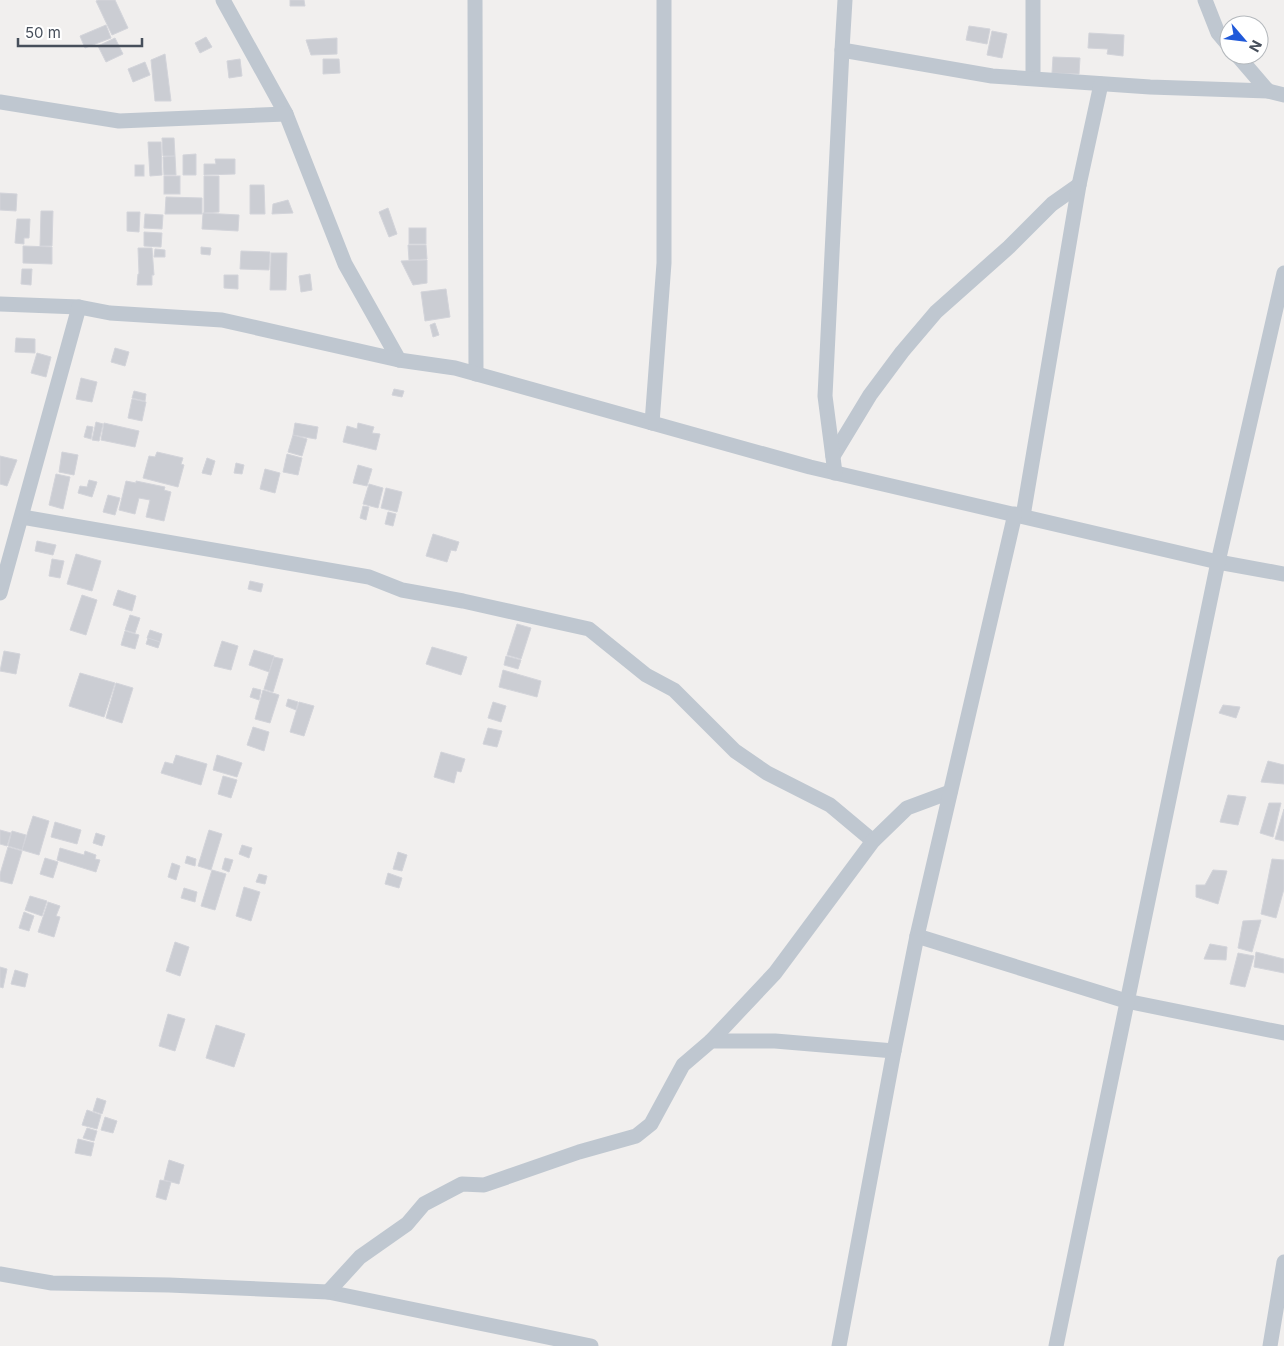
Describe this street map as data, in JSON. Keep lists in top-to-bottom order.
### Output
{
  "scale_bar": "50 m",
  "north": "bottom right"
}
